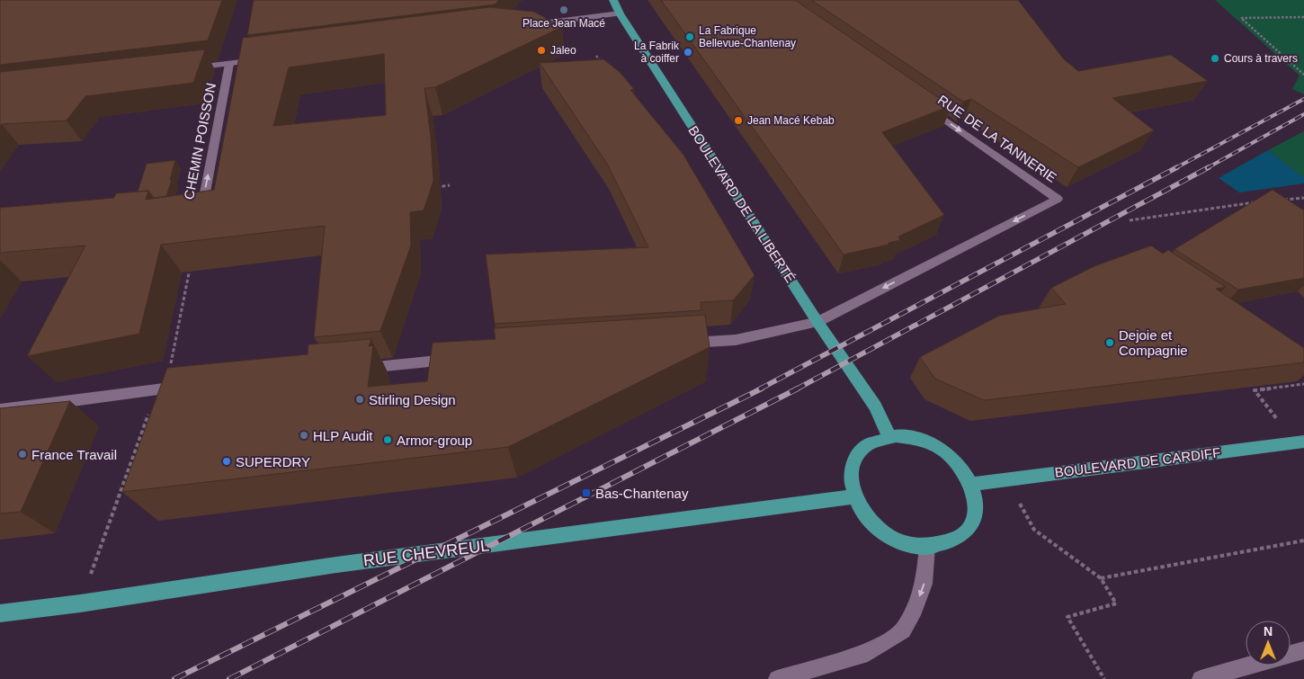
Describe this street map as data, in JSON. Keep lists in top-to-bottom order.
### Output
{
  "streets": {
    "main road": ["BOULEVARD DE LA LIBERTÉ", "BOULEVARD DE CARDIFF", "RUE CHEVREUL"],
    "street": ["RUE DE LA TANNERIE", "CHEMIN POISSON"]
  },
  "crossings": [
    ["RUE DE LA TANNERIE", "BOULEVARD DE LA LIBERTÉ"],
    ["BOULEVARD DE LA LIBERTÉ", "BOULEVARD DE CARDIFF"],
    ["BOULEVARD DE LA LIBERTÉ", "RUE CHEVREUL"],
    ["BOULEVARD DE CARDIFF", "RUE CHEVREUL"]
  ],
  "one_way": ["CHEMIN POISSON"],
  "places": {
    "other": [
      "Place Jean Macé",
      "La Fabrique Bellevue-Chantenay",
      "Jaleo",
      "La Fabrik à coiffer",
      "Cours à travers",
      "Jean Macé Kebab",
      "Dejoie et Compagnie",
      "Stirling Design",
      "HLP Audit",
      "Armor-group",
      "France Travail",
      "SUPERDRY"
    ],
    "transit": ["Bas-Chantenay"]
  },
  "north": "top"
}
